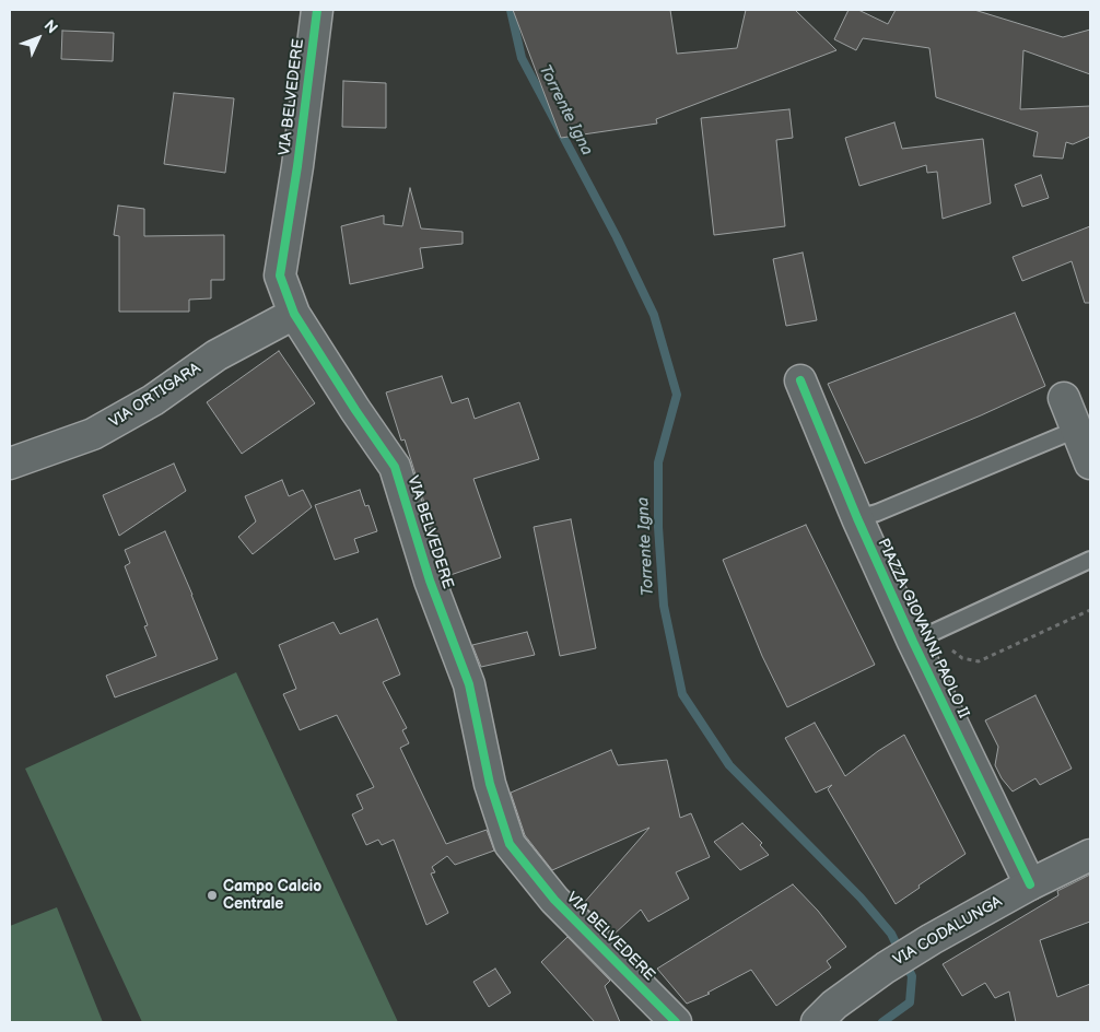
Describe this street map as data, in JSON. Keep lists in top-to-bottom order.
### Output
{
  "streets": {
    "street": [
      "VIA BELVEDERE",
      "VIA ORTIGARA",
      "PIAZZA GIOVANNI PAOLO II",
      "VIA CODALUNGA"
    ]
  },
  "crossings": [
    ["VIA BELVEDERE", "VIA ORTIGARA"],
    ["PIAZZA GIOVANNI PAOLO II", "VIA CODALUNGA"]
  ],
  "water": ["Torrente Igna"],
  "places": ["Campo Calcio Centrale"],
  "north": "top right"
}
